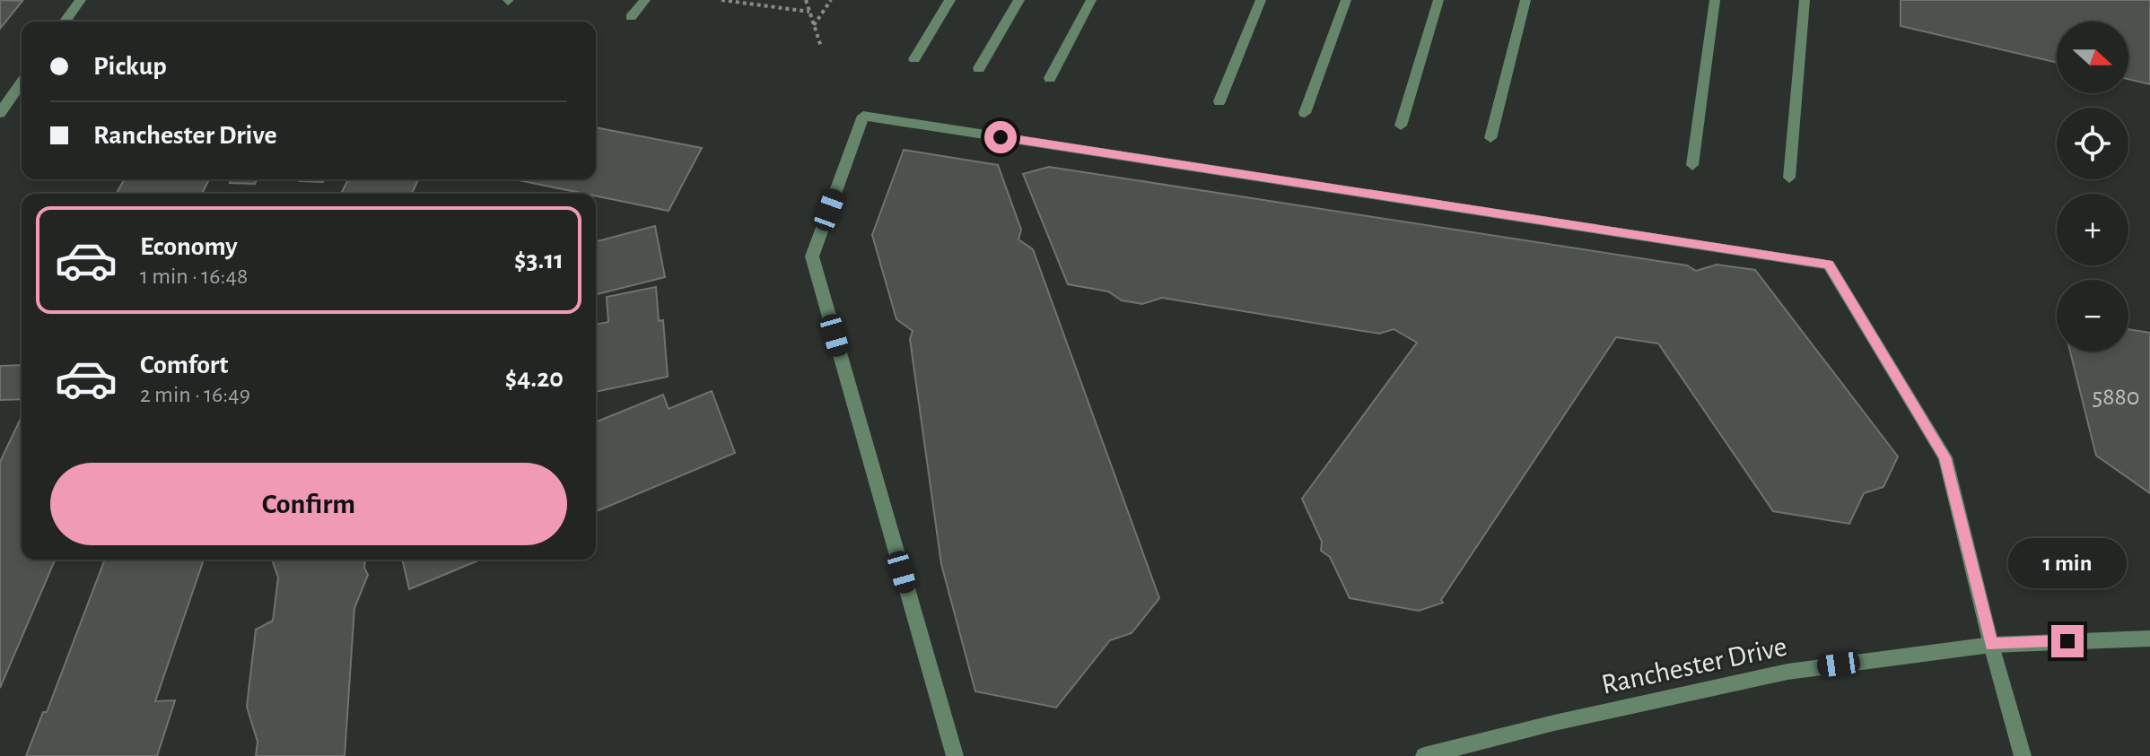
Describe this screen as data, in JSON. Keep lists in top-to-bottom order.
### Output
{
  "streets": {
    "street": ["Ranchester Drive"]
  },
  "house_numbers": ["5880"],
  "north": "right",
  "page": {
    "map_buttons": ["+", "−"],
    "banner": ["Pickup", "Ranchester Drive"],
    "list": [
      {
        "name": "Economy",
        "note": "1 min · 16:48",
        "value": "$3.11"
      },
      {
        "name": "Comfort",
        "note": "2 min · 16:49",
        "value": "$4.20"
      }
    ],
    "buttons": "Confirm",
    "bubble": "1 min"
  }
}
